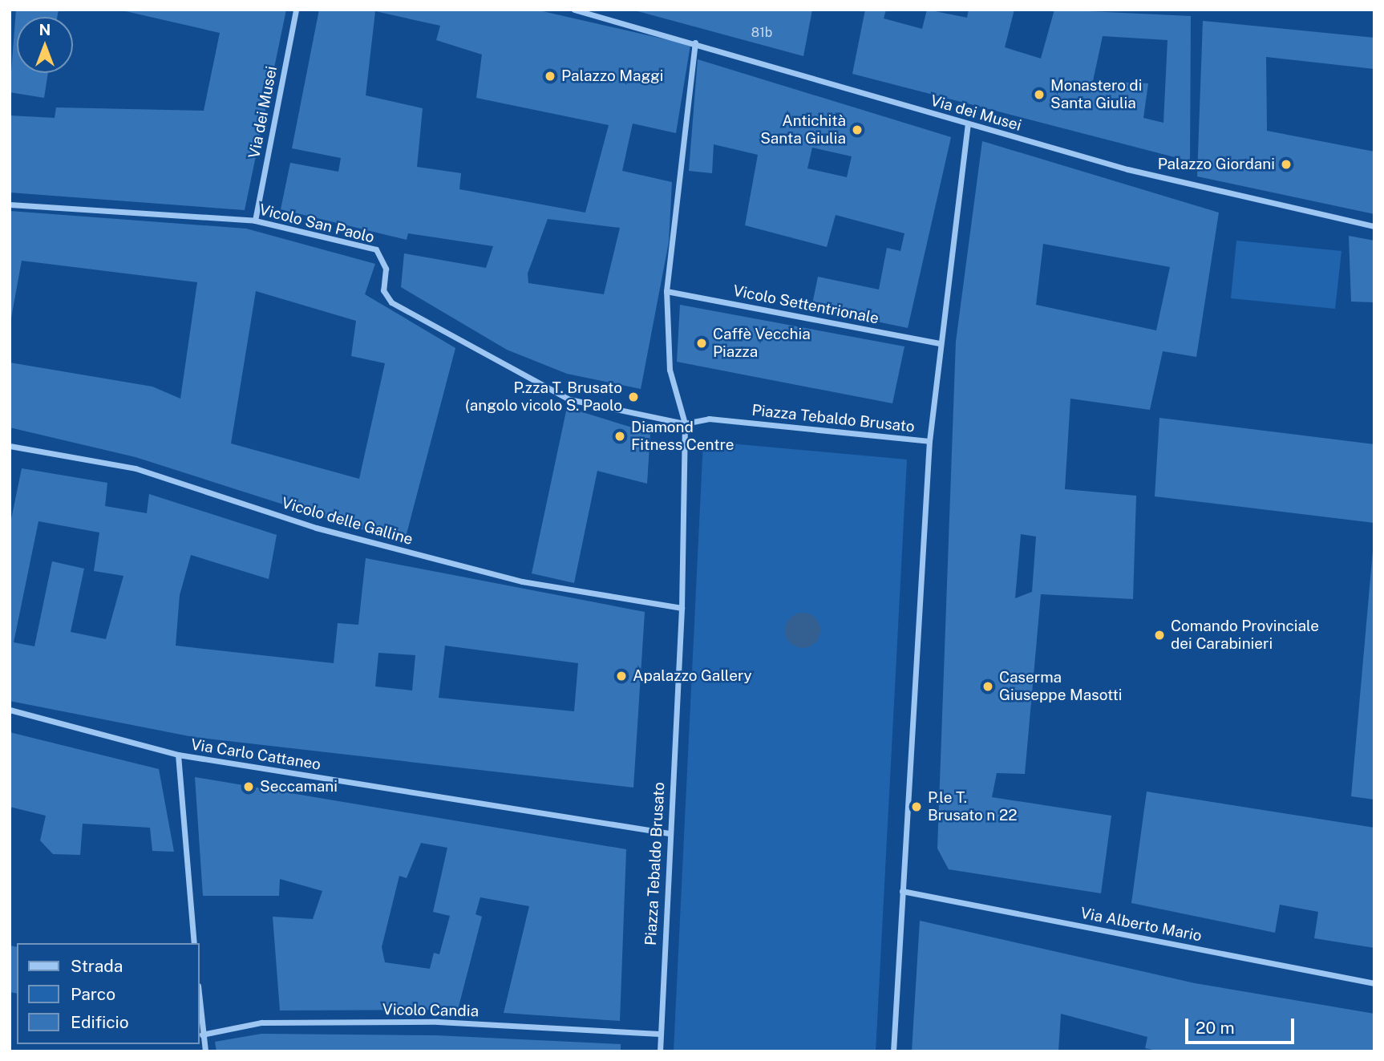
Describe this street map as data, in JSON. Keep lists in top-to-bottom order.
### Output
{
  "streets": {
    "street": [
      "Via dei Musei",
      "Vicolo San Paolo",
      "Vicolo Settentrionale",
      "Piazza Tebaldo Brusato",
      "Vicolo delle Galline",
      "Via Carlo Cattaneo",
      "Via Alberto Mario",
      "Vicolo Candia"
    ]
  },
  "crossings": [
    ["Via dei Musei", "Vicolo San Paolo"],
    ["Vicolo San Paolo", "Piazza Tebaldo Brusato"],
    ["Piazza Tebaldo Brusato", "Vicolo delle Galline"],
    ["Piazza Tebaldo Brusato", "Via Carlo Cattaneo"],
    ["Piazza Tebaldo Brusato", "Via Alberto Mario"],
    ["Piazza Tebaldo Brusato", "Vicolo Candia"]
  ],
  "places": [
    "Palazzo Maggi",
    "Monastero di Santa Giulia",
    "Antichità Santa Giulia",
    "Palazzo Giordani",
    "Caffè Vecchia Piazza",
    "P.zza T. Brusato (angolo vicolo S. Paolo",
    "Diamond Fitness Centre",
    "Comando Provinciale dei Carabinieri",
    "Apalazzo Gallery",
    "Caserma Giuseppe Masotti",
    "Seccamani",
    "P.le T. Brusato n 22"
  ],
  "house_numbers": ["81b"],
  "legend": ["Strada", "Parco", "Edificio"],
  "scale_bar": "20 m",
  "north": "top"
}
